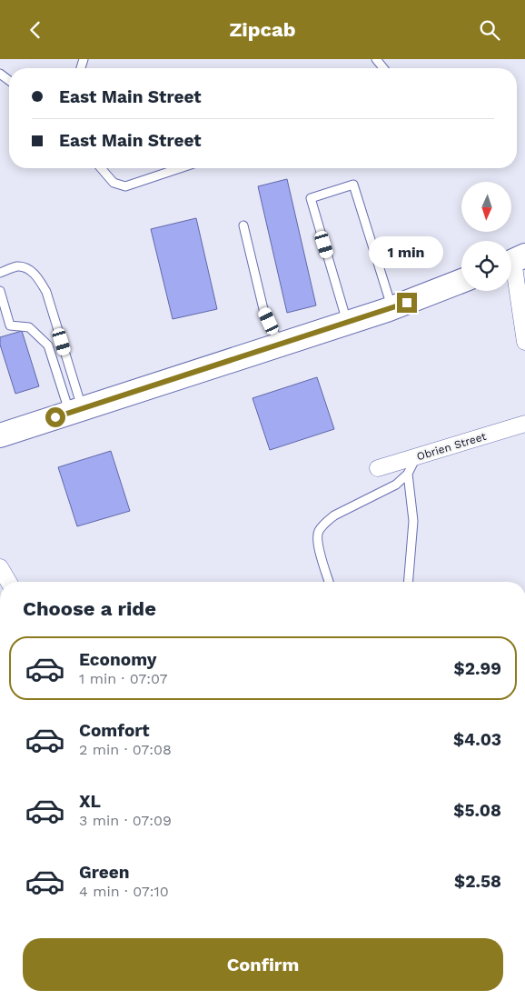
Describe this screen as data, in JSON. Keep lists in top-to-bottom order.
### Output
{
  "streets": {
    "street": ["Obrien Street"]
  },
  "north": "bottom",
  "page": {
    "header": "Zipcab",
    "banner": ["East Main Street", "East Main Street"],
    "bubble": "1 min",
    "heading": "Choose a ride",
    "list": [
      {
        "name": "Economy",
        "note": "1 min · 07:07",
        "value": "$2.99"
      },
      {
        "name": "Comfort",
        "note": "2 min · 07:08",
        "value": "$4.03"
      },
      {
        "name": "XL",
        "note": "3 min · 07:09",
        "value": "$5.08"
      },
      {
        "name": "Green",
        "note": "4 min · 07:10",
        "value": "$2.58"
      }
    ],
    "buttons": "Confirm"
  }
}
